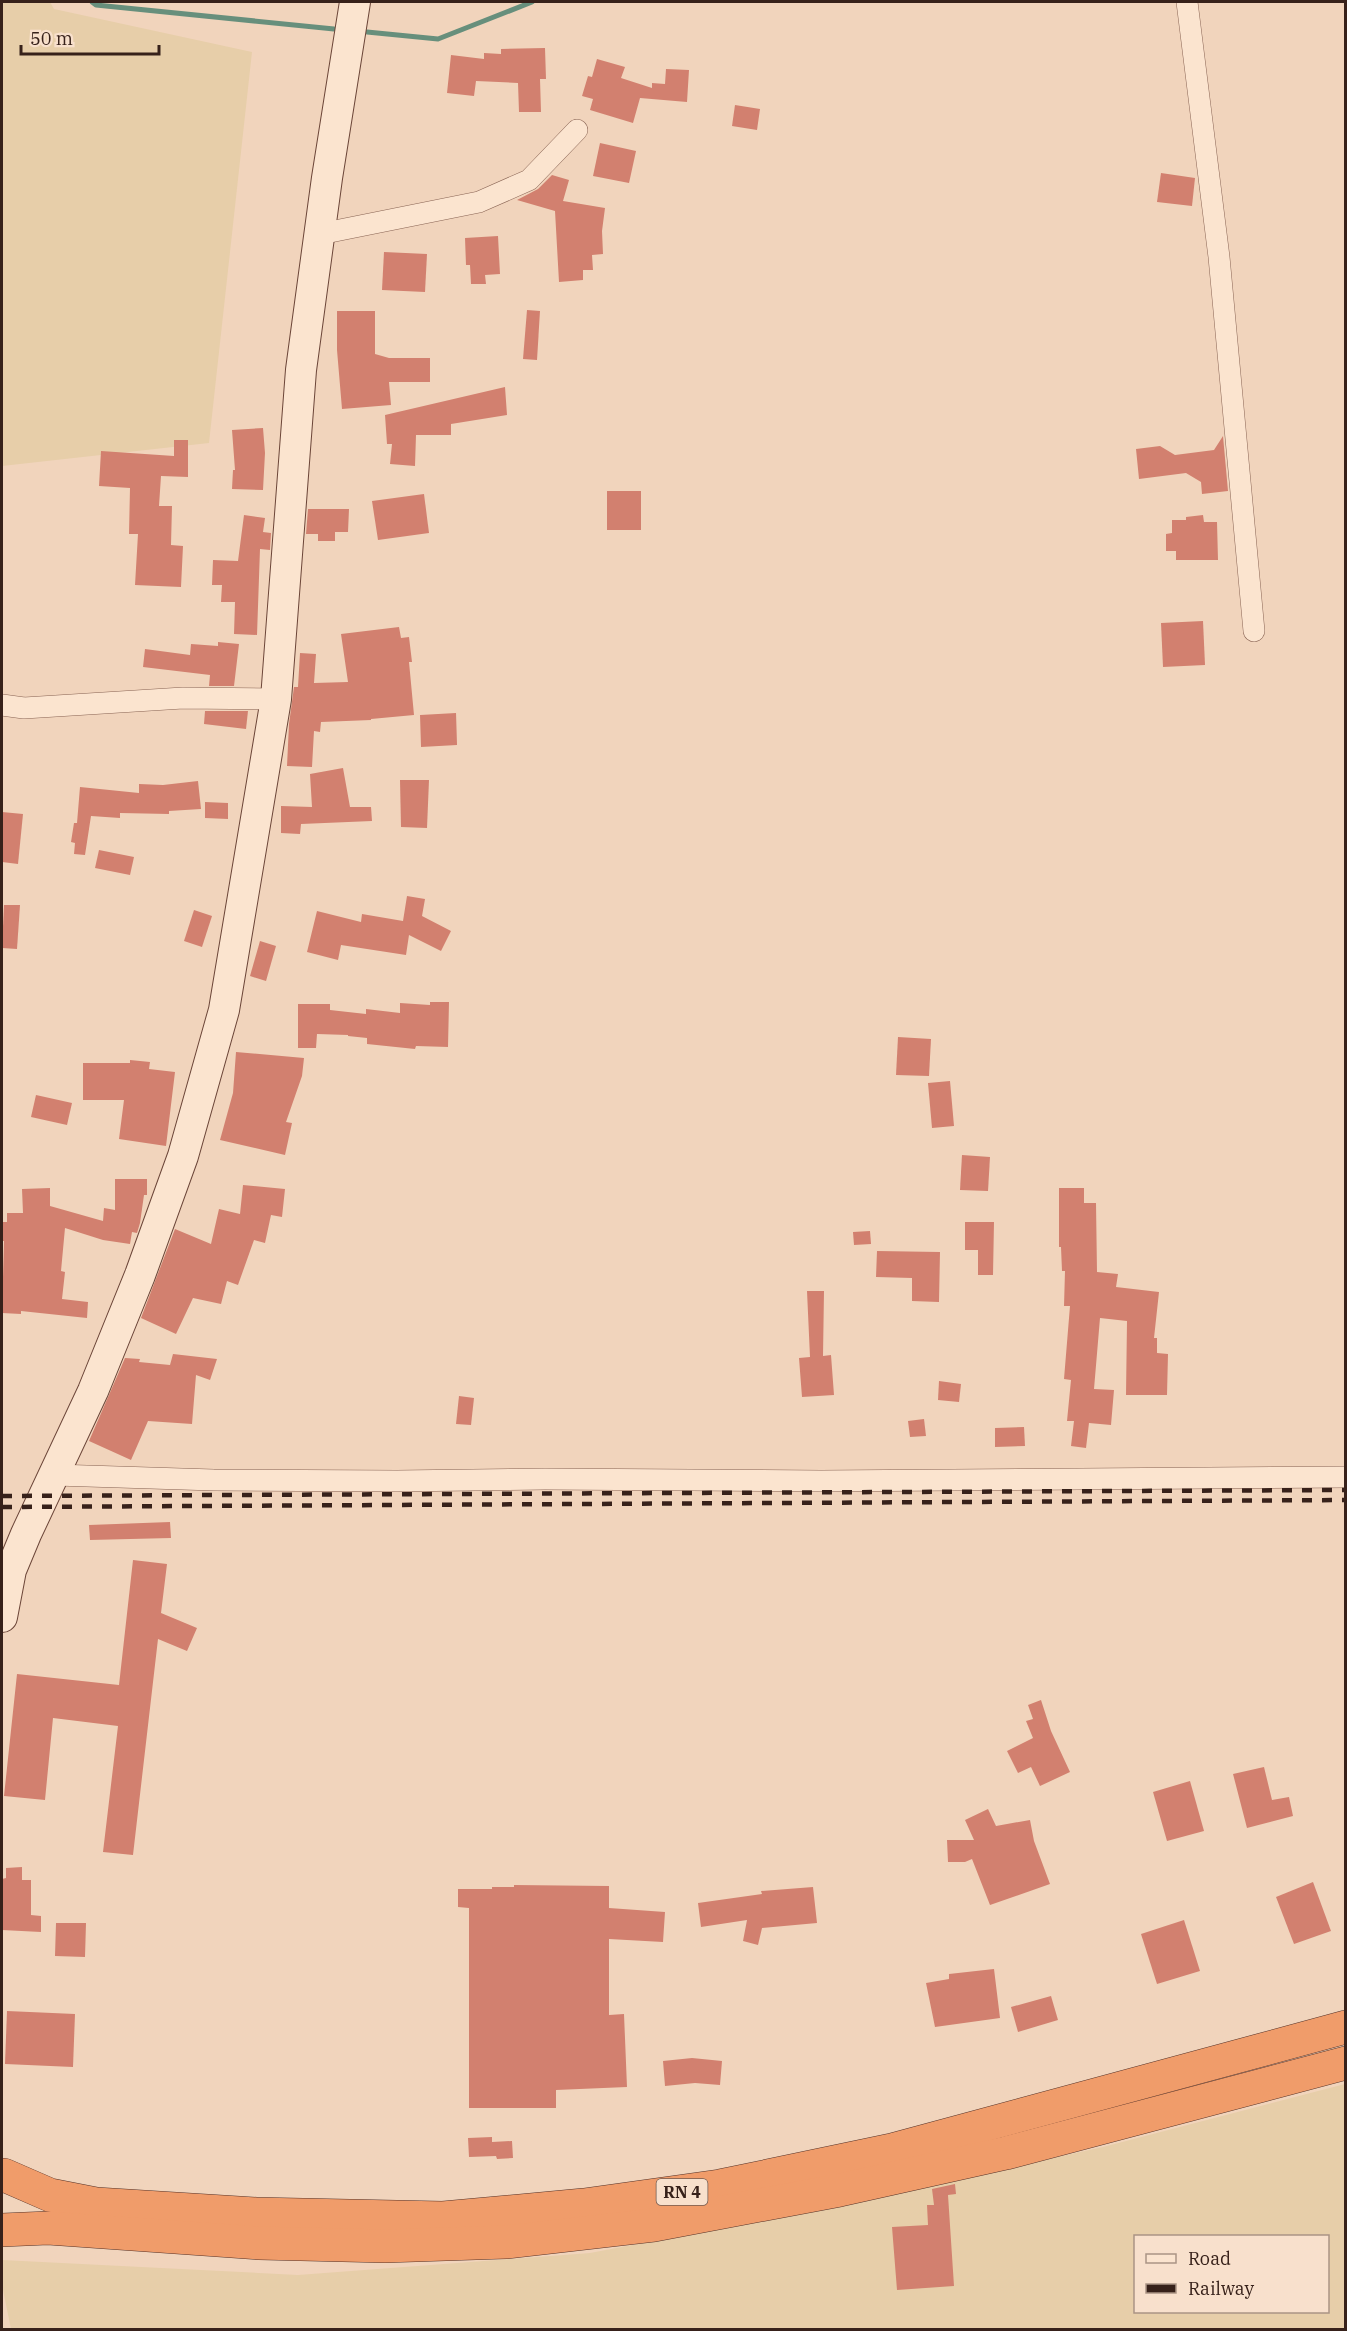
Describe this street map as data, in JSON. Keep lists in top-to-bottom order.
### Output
{
  "streets": {
    "highway": ["RN 4"]
  },
  "legend": ["Road", "Railway"],
  "scale_bar": "50 m"
}
